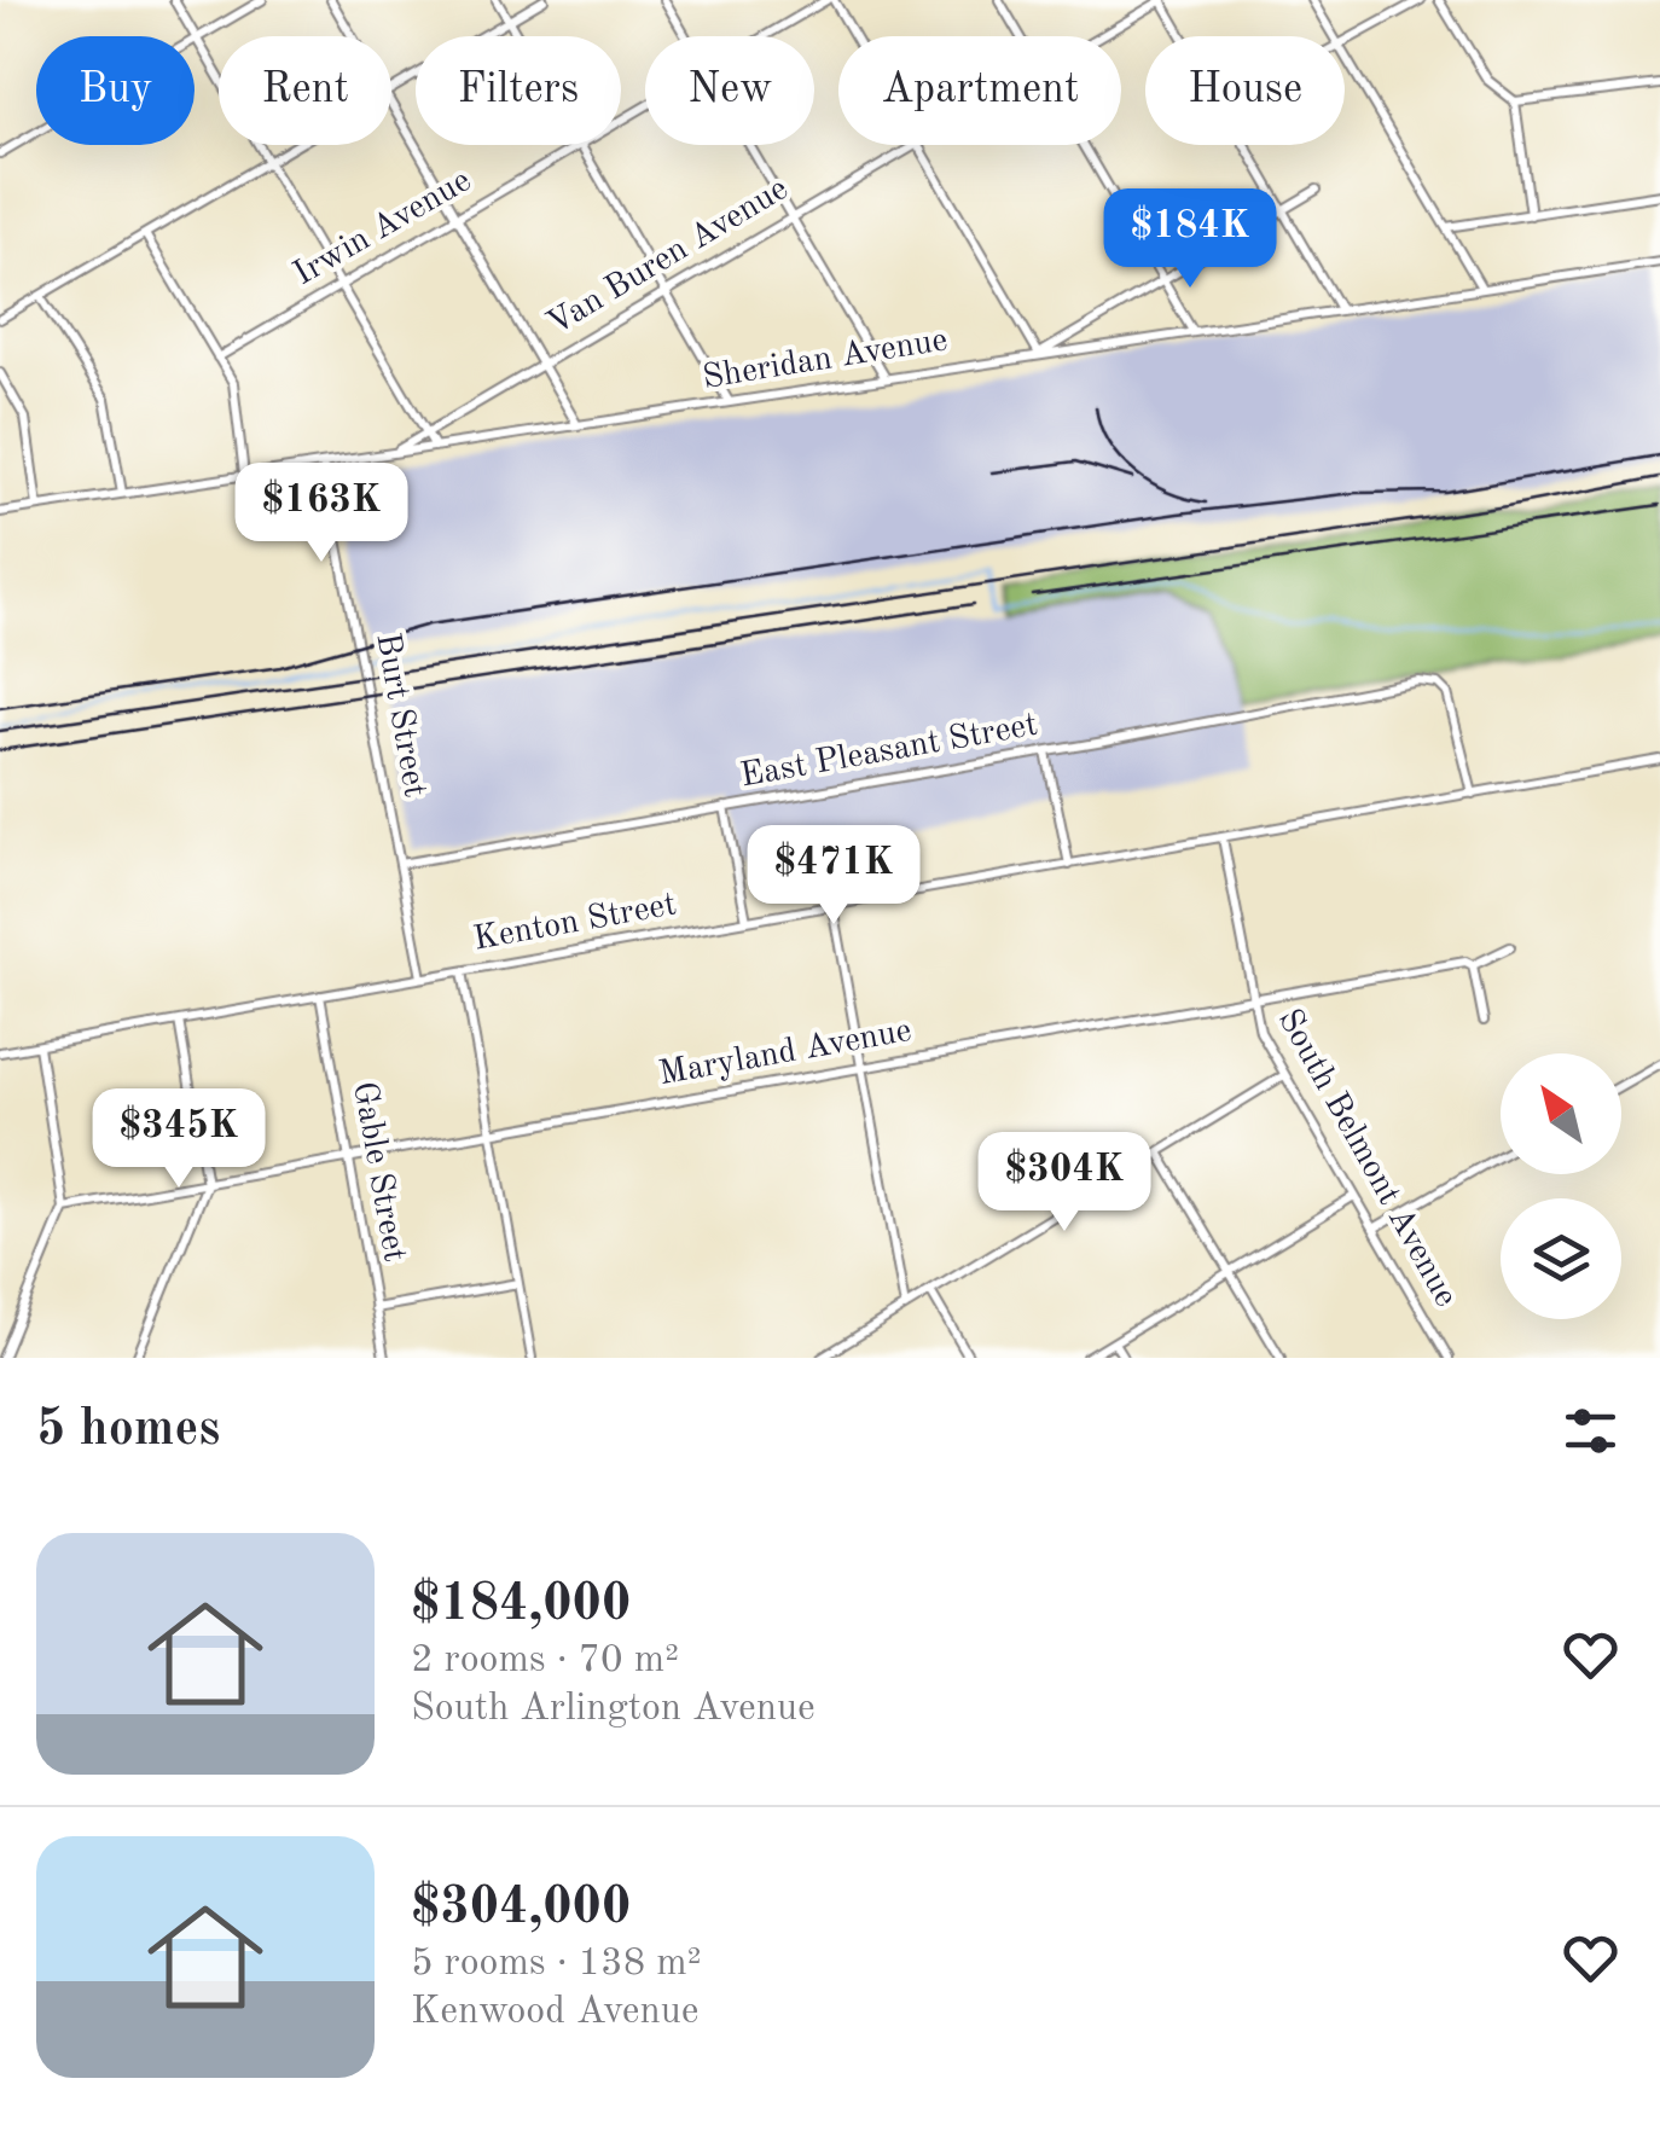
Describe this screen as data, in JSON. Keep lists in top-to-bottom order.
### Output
{
  "streets": {
    "street": [
      "Irwin Avenue",
      "Van Buren Avenue",
      "Sheridan Avenue",
      "Burt Street",
      "East Pleasant Street",
      "Kenton Street",
      "Maryland Avenue",
      "South Belmont Avenue",
      "Gable Street"
    ]
  },
  "crossings": [
    ["Van Buren Avenue", "Sheridan Avenue"],
    ["Sheridan Avenue", "Burt Street"],
    ["Burt Street", "East Pleasant Street"],
    ["Burt Street", "Kenton Street"],
    ["East Pleasant Street", "Kenton Street"],
    ["Kenton Street", "South Belmont Avenue"],
    ["Kenton Street", "Gable Street"],
    ["Maryland Avenue", "South Belmont Avenue"],
    ["Maryland Avenue", "Gable Street"]
  ],
  "north": "top left",
  "page": {
    "chip": [
      "Buy",
      "Rent",
      "Filters",
      "New",
      "Apartment",
      "House"
    ],
    "price": [
      "$184K",
      "$163K",
      "$471K",
      "$345K",
      "$304K"
    ],
    "heading": "5 homes",
    "list": [
      {
        "name": "$184,000",
        "note": "2 rooms · 70 m² · South Arlington Avenue"
      },
      {
        "name": "$304,000",
        "note": "5 rooms · 138 m² · Kenwood Avenue"
      }
    ]
  }
}
